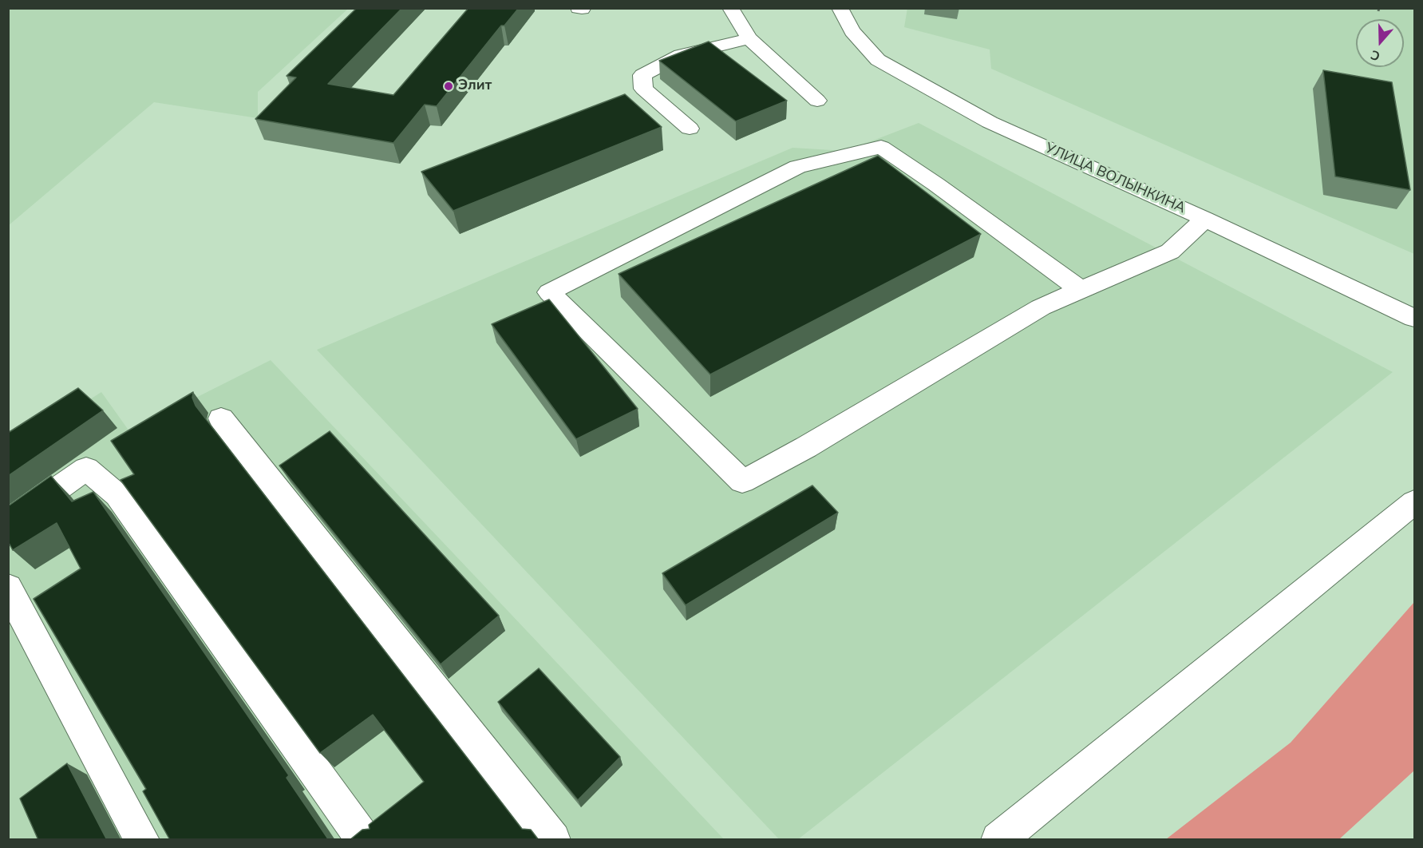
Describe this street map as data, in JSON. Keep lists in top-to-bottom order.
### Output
{
  "streets": {
    "street": ["УЛИЦА ВОЛЫНКИНА"]
  },
  "places": ["Элит"],
  "north": "bottom"
}
